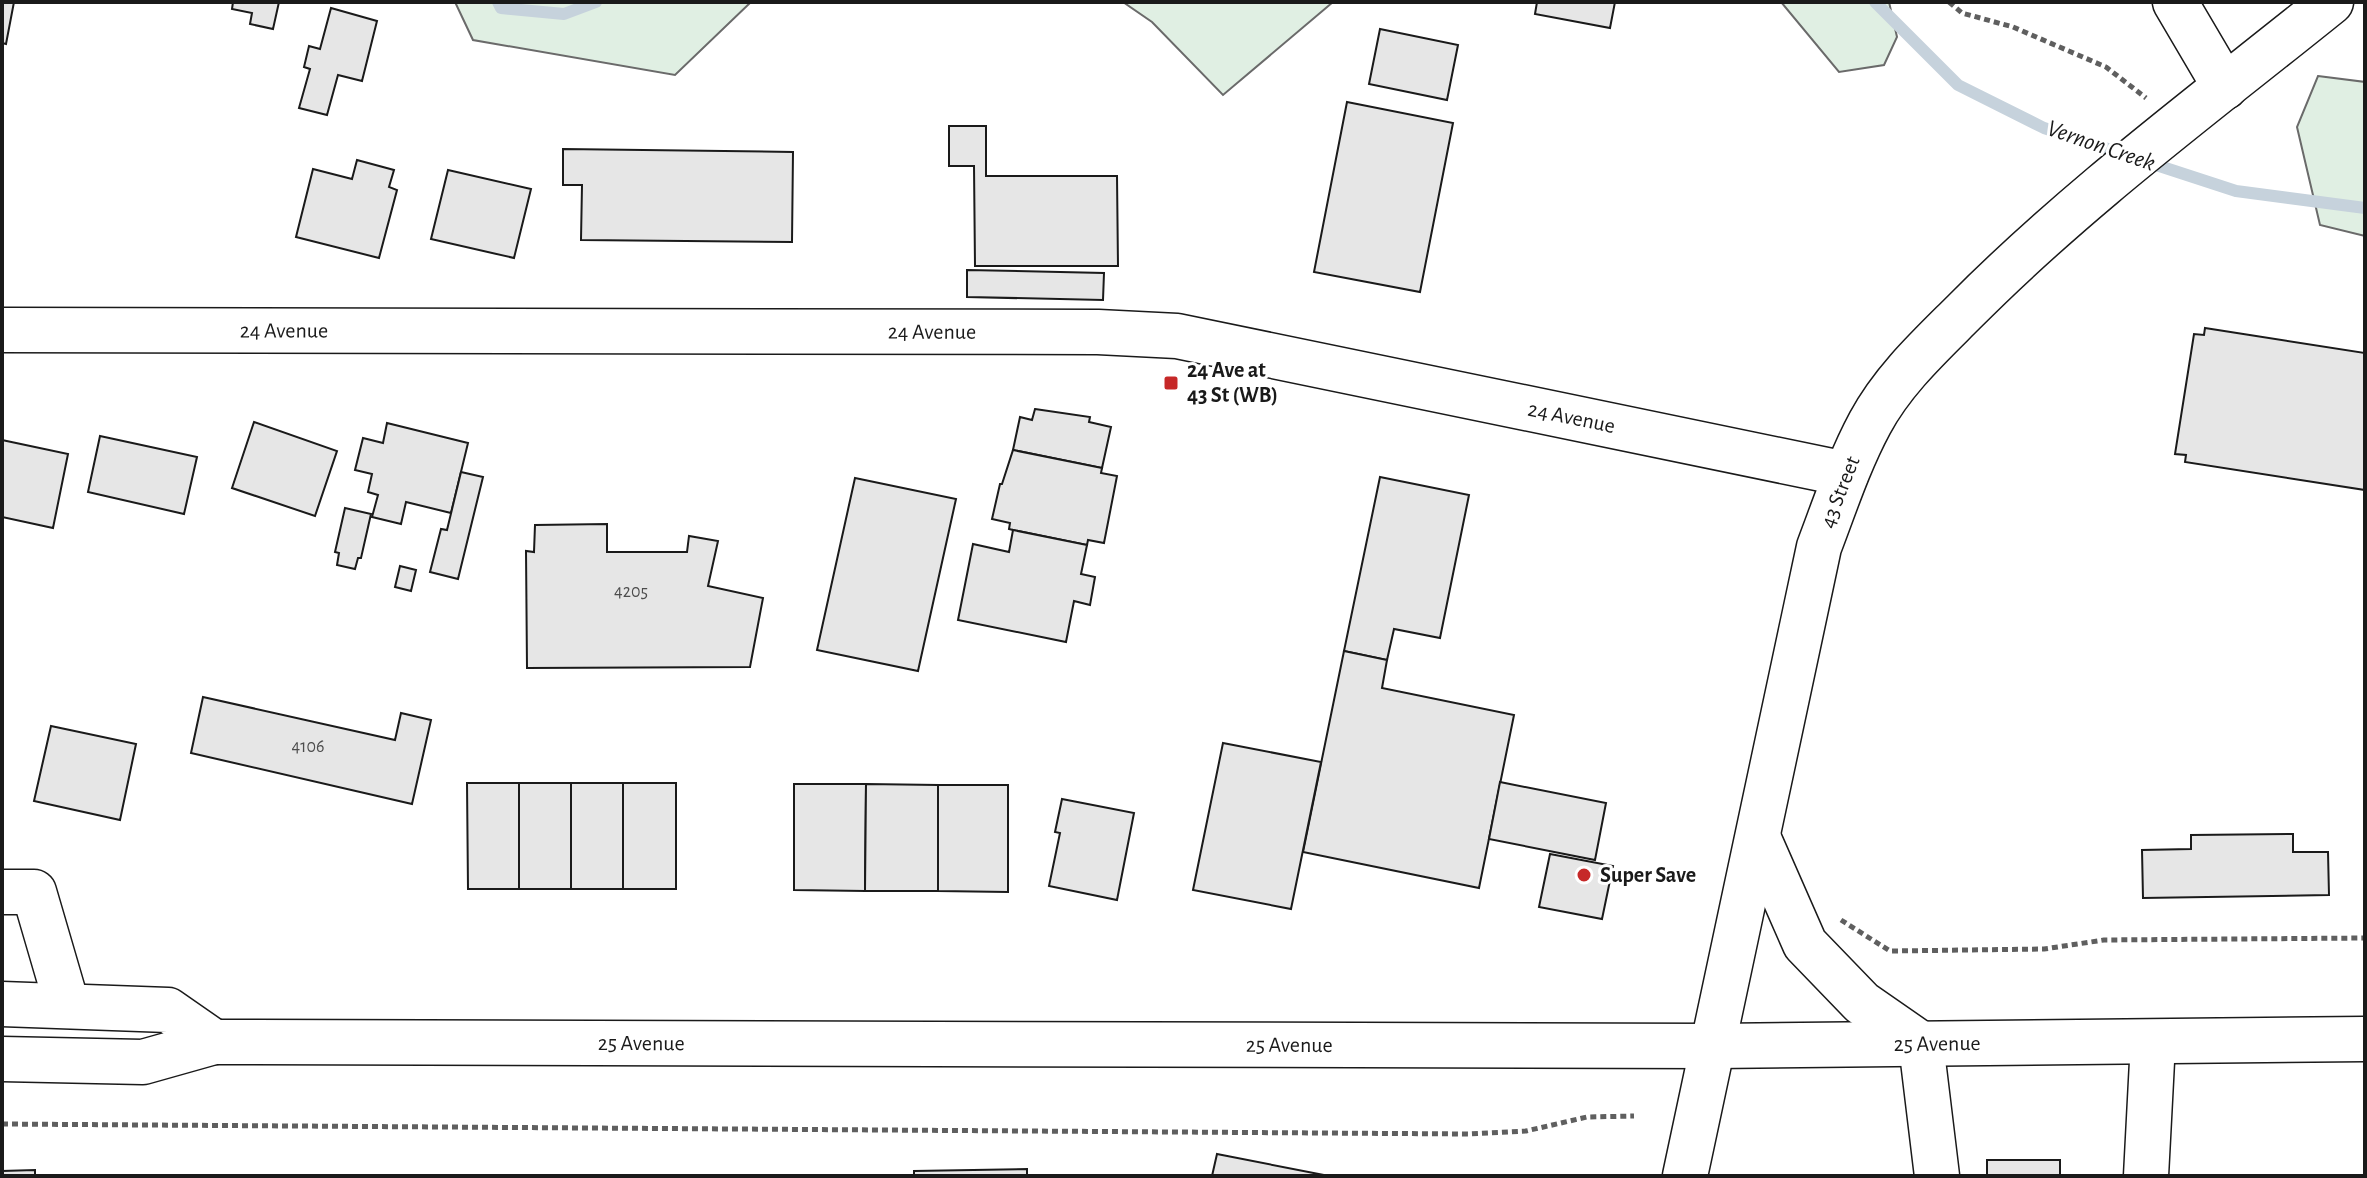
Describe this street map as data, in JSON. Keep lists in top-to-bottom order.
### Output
{
  "streets": {
    "street": ["24 Avenue", "43 Street", "25 Avenue"]
  },
  "crossings": [
    ["24 Avenue", "43 Street"],
    ["43 Street", "25 Avenue"]
  ],
  "water": ["Vernon Creek"],
  "places": {
    "transit": ["24 Ave at 43 St (WB)"],
    "other": ["Super Save"]
  },
  "house_numbers": ["4205", "4106"]
}
